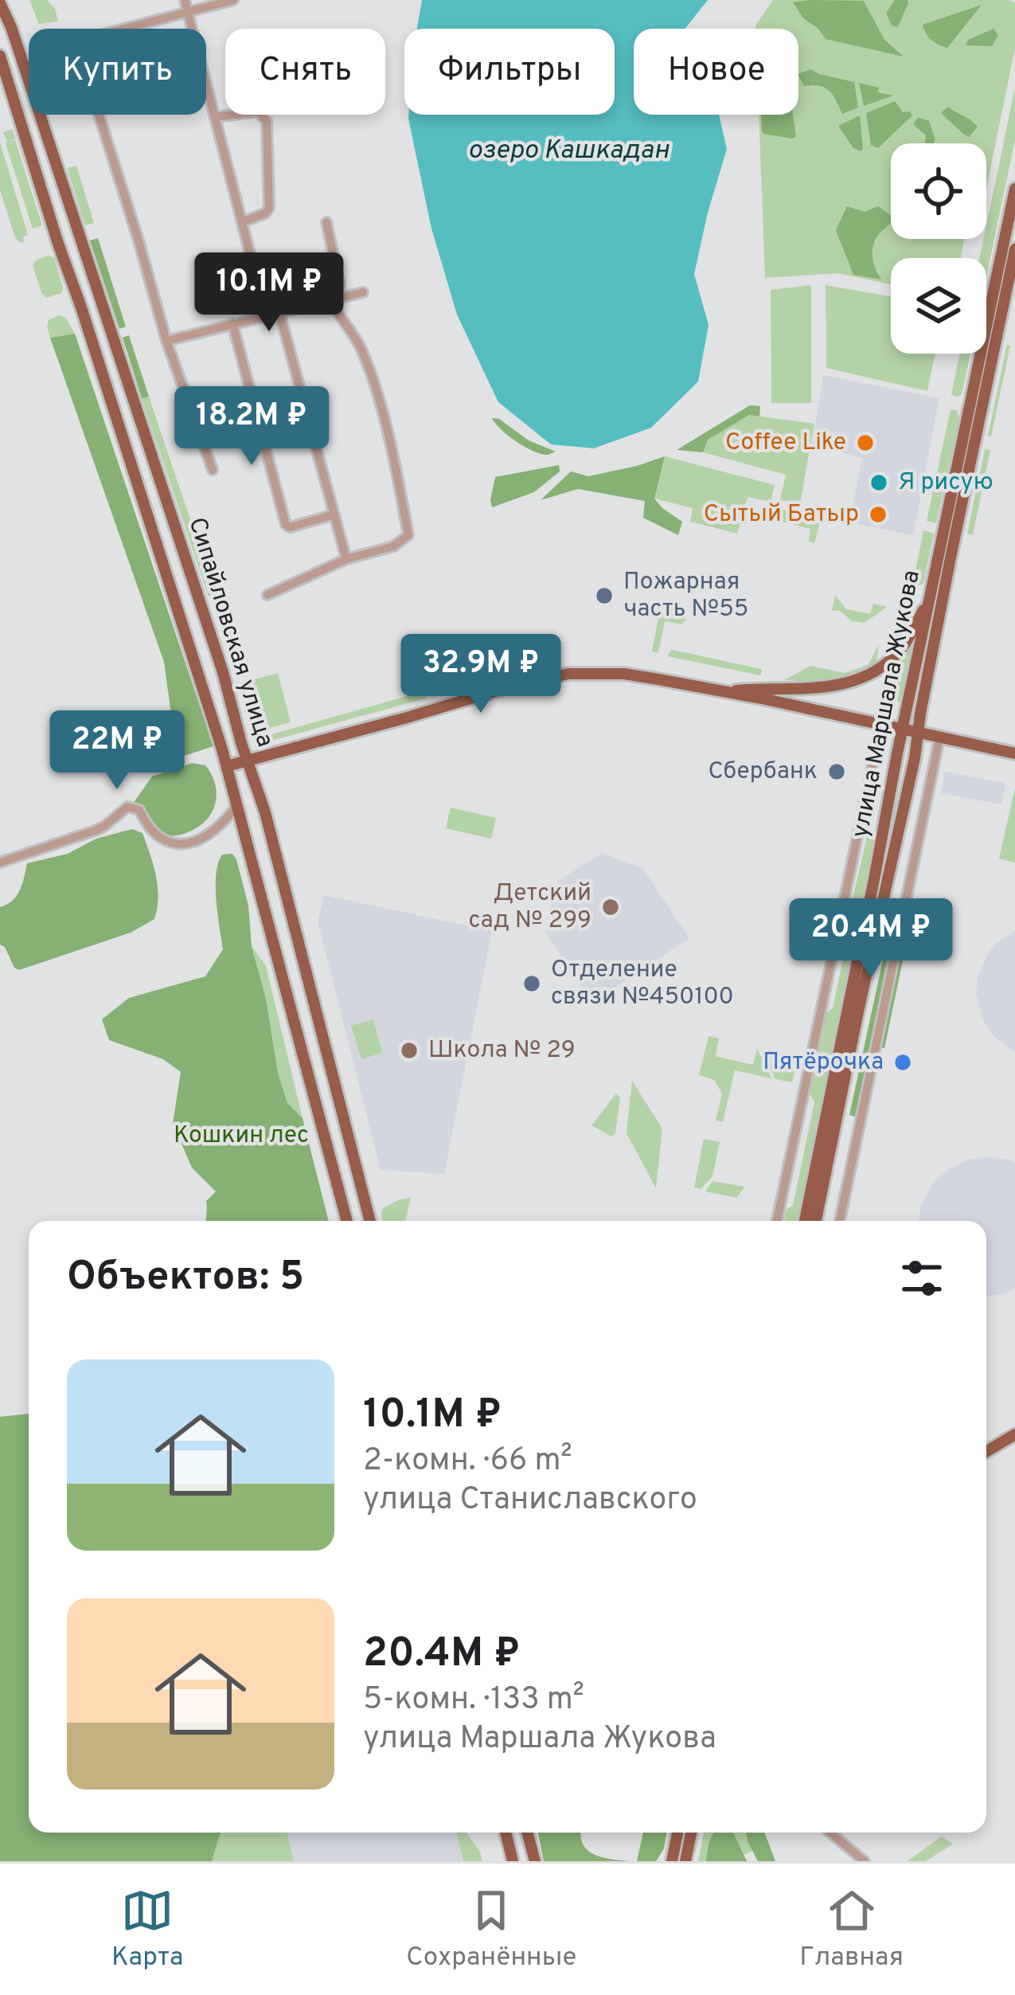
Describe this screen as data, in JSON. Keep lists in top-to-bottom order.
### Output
{
  "streets": {
    "main road": ["Сипайловская улица", "улица Маршала Жукова"]
  },
  "water": ["озеро Кашкадан"],
  "parks": ["Кошкин лес"],
  "places": [
    "Coffee Like",
    "Я рисую",
    "Сытый Батыр",
    "Пожарная часть №55",
    "Сбербанк",
    "Детский сад № 299",
    "Отделение связи №450100",
    "Школа № 29",
    "Пятёрочка"
  ],
  "page": {
    "chip": [
      "Купить",
      "Снять",
      "Фильтры",
      "Новое"
    ],
    "price": [
      "10.1M ₽",
      "18.2M ₽",
      "32.9M ₽",
      "22M ₽",
      "20.4M ₽"
    ],
    "heading": "Объектов: 5",
    "list": [
      {
        "name": "10.1M ₽",
        "note": "2-комн. · 66 m² · улица Станиславского"
      },
      {
        "name": "20.4M ₽",
        "note": "5-комн. · 133 m² · улица Маршала Жукова"
      }
    ],
    "tabs": ["Карта", "Сохранённые", "Главная"]
  }
}
